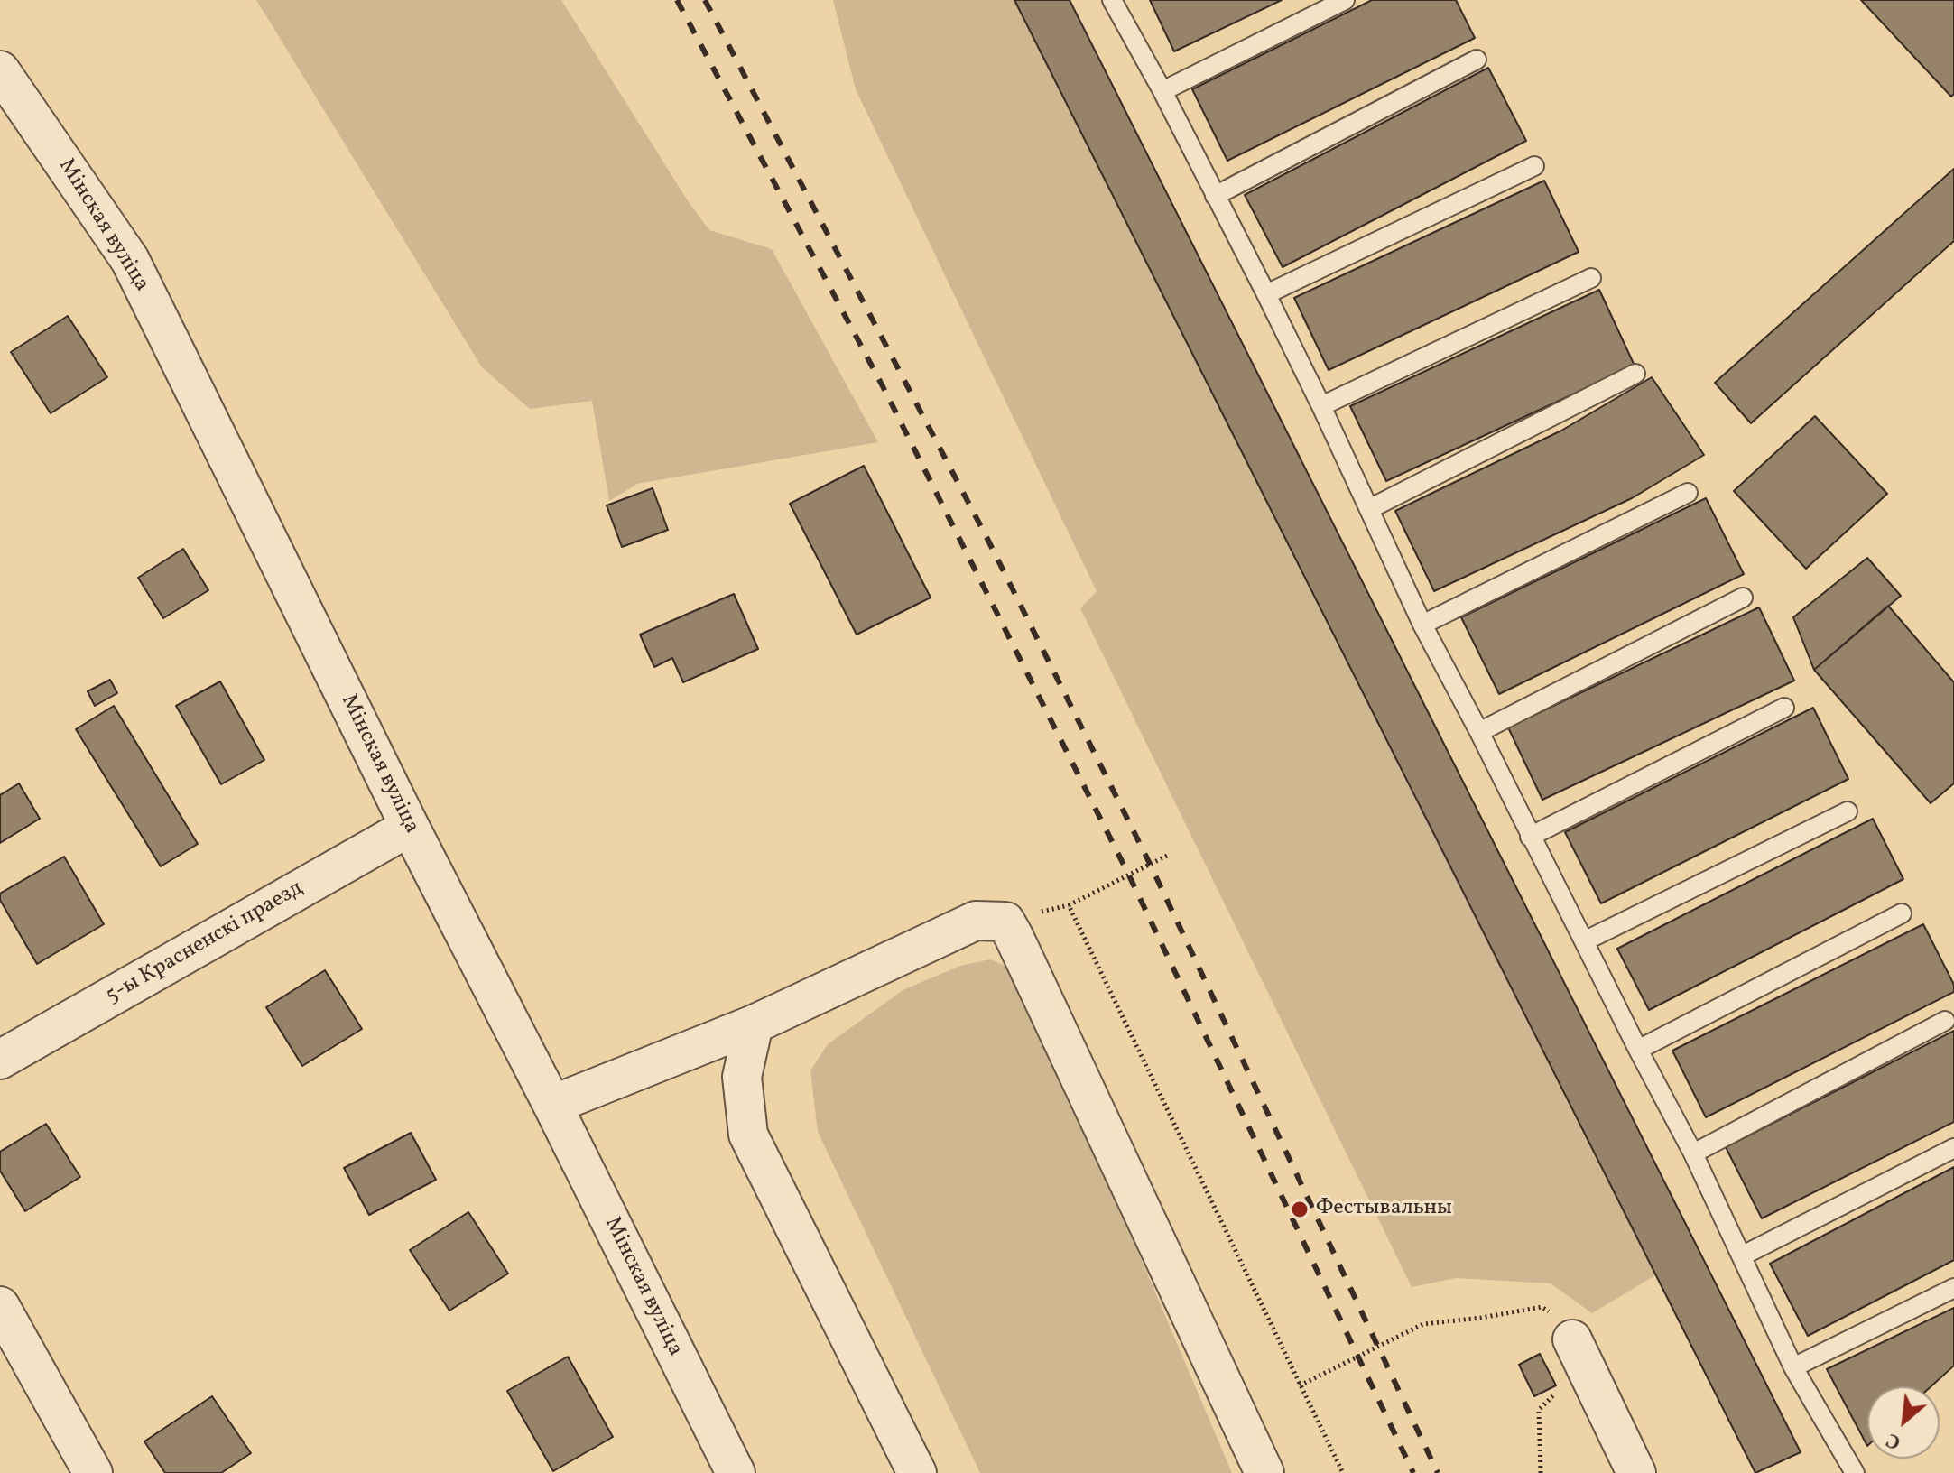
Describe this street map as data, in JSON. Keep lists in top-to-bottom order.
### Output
{
  "streets": {
    "street": ["Мінская вуліца", "5-ы Красненскі праезд"]
  },
  "crossings": [
    ["Мінская вуліца", "5-ы Красненскі праезд"]
  ],
  "places": ["Фестывальны"],
  "north": "bottom left"
}
